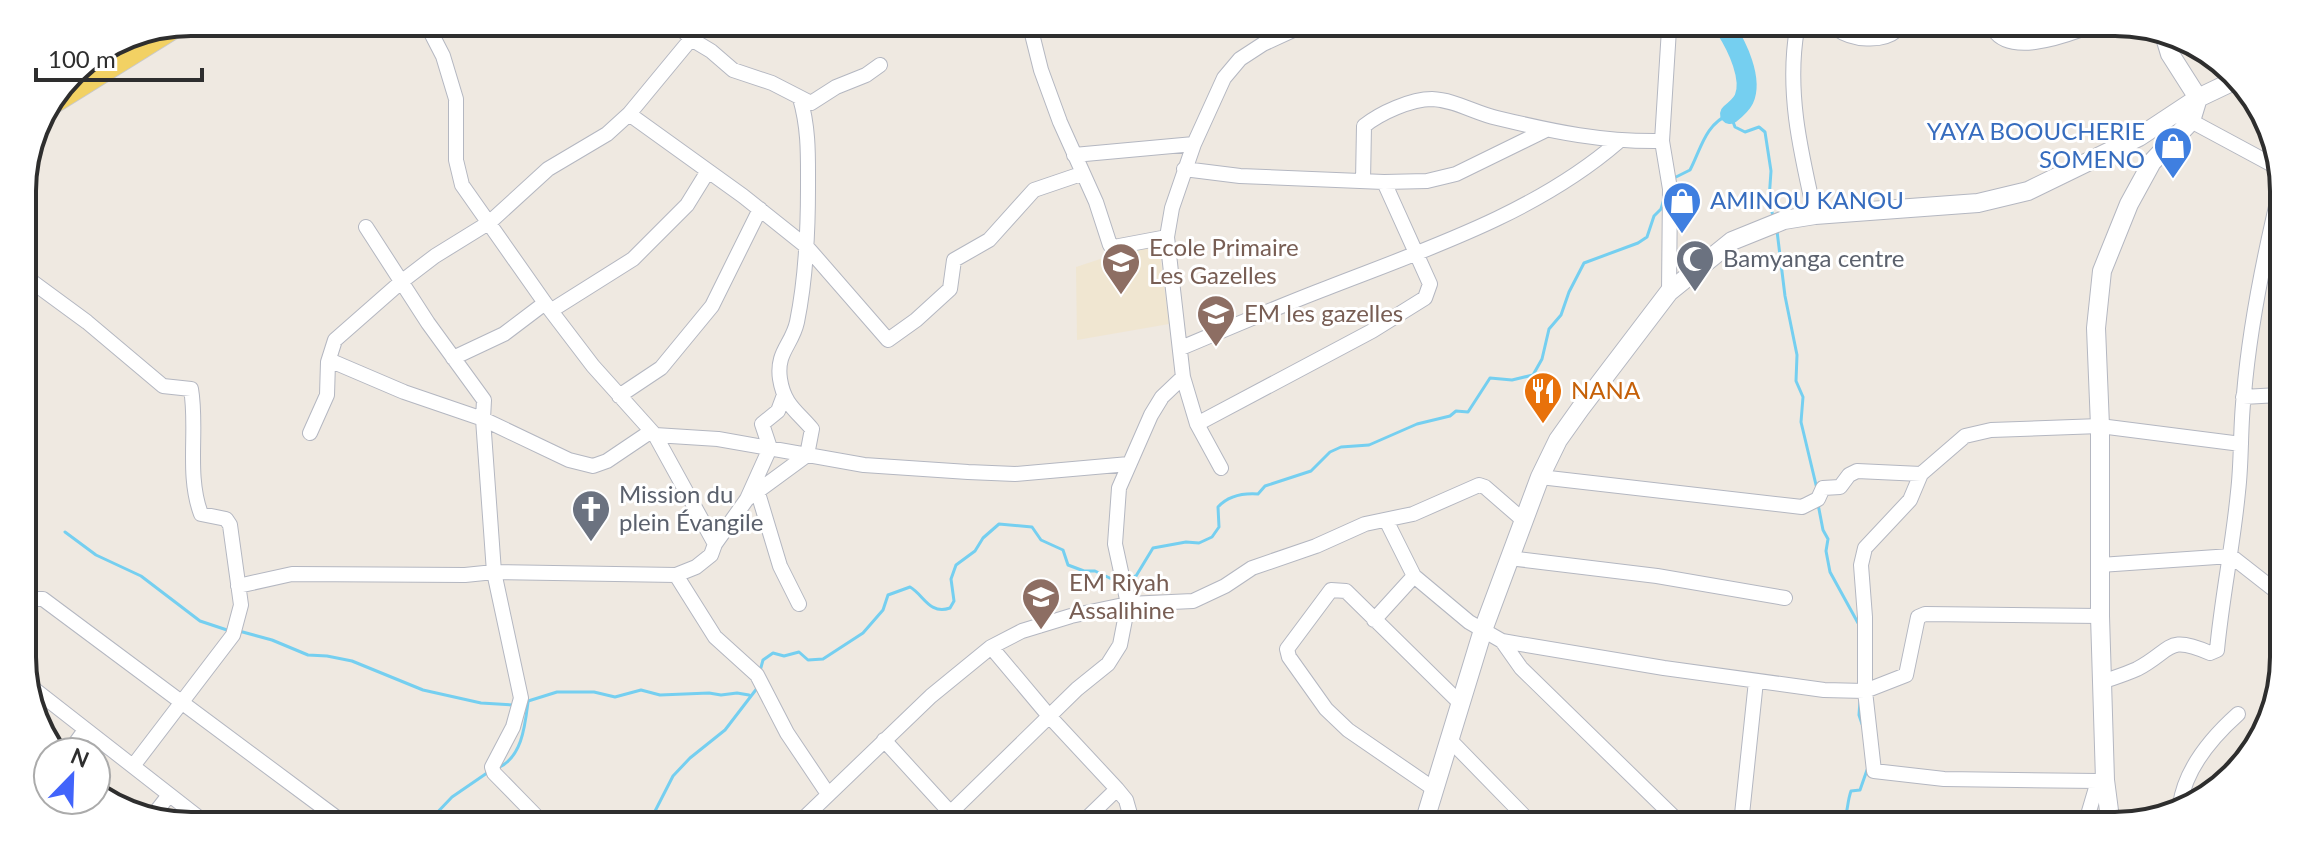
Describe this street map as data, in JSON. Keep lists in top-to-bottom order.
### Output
{
  "places": {
    "shop": ["YAYA BOOUCHERIE SOMENO", "AMINOU KANOU"],
    "mosque": ["Bamyanga centre"],
    "school or university": ["Ecole Primaire Les Gazelles", "EM les gazelles", "EM Riyah Assalihine"],
    "restaurant": ["NANA"],
    "church": ["Mission du plein Évangile"]
  },
  "scale_bar": "100 m",
  "north": "top right"
}
